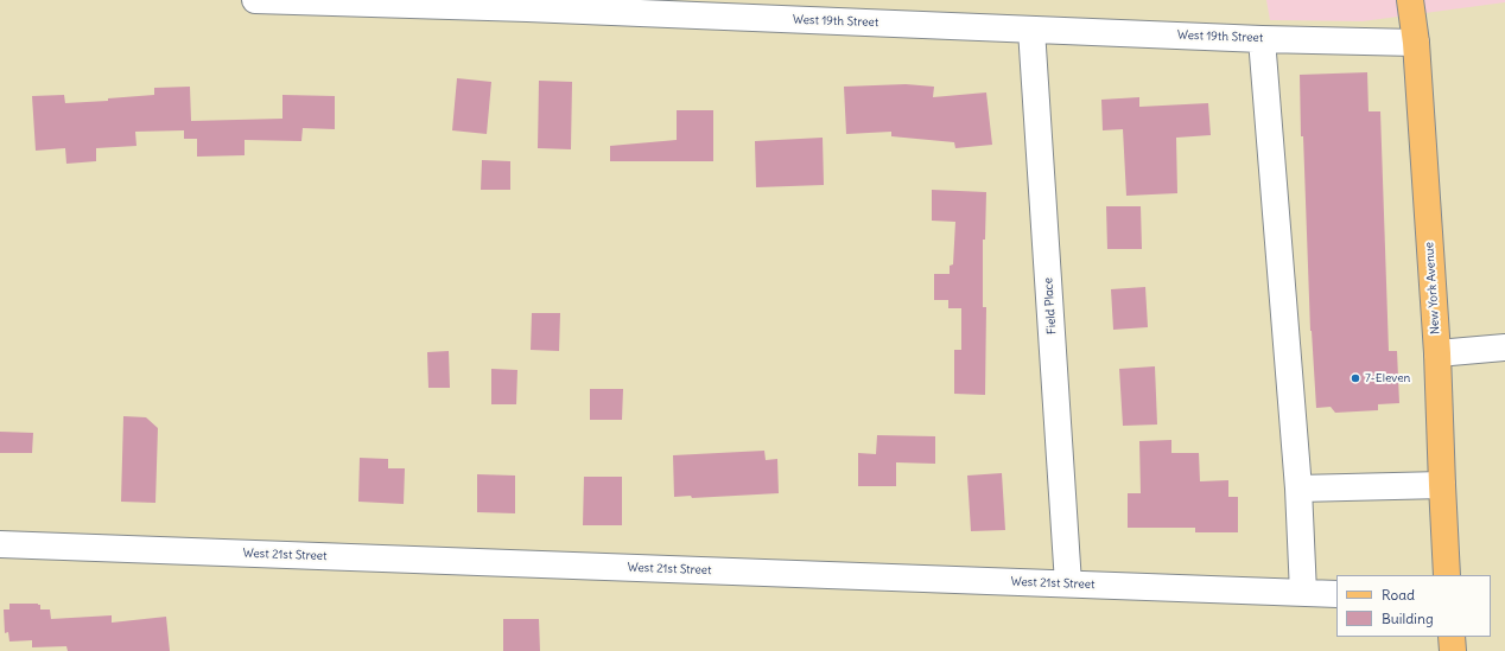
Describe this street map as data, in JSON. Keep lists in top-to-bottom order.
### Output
{
  "streets": {
    "main road": ["New York Avenue"],
    "street": ["West 19th Street", "Field Place", "West 21st Street"]
  },
  "crossings": [
    ["West 19th Street", "New York Avenue"],
    ["West 19th Street", "Field Place"],
    ["Field Place", "West 21st Street"]
  ],
  "places": ["7-Eleven"],
  "legend": ["Road", "Building"]
}
